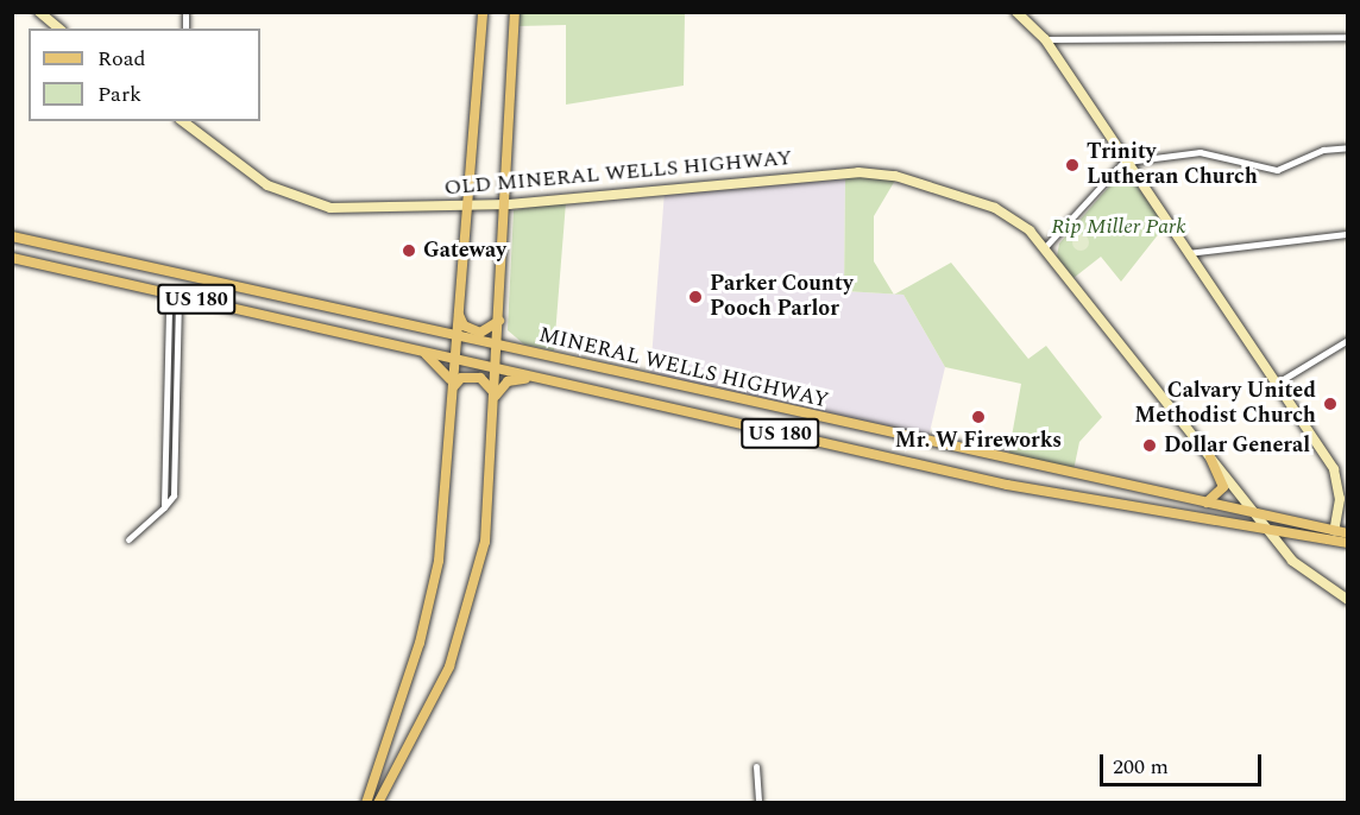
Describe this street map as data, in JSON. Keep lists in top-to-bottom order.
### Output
{
  "streets": {
    "main road": ["US 180", "MINERAL WELLS HIGHWAY"],
    "street": ["OLD MINERAL WELLS HIGHWAY"]
  },
  "parks": ["Rip Miller Park"],
  "places": [
    "Trinity Lutheran Church",
    "Gateway",
    "Parker County Pooch Parlor",
    "Calvary United Methodist Church",
    "Mr. W Fireworks",
    "Dollar General"
  ],
  "legend": ["Road", "Park"],
  "scale_bar": "200 m"
}
